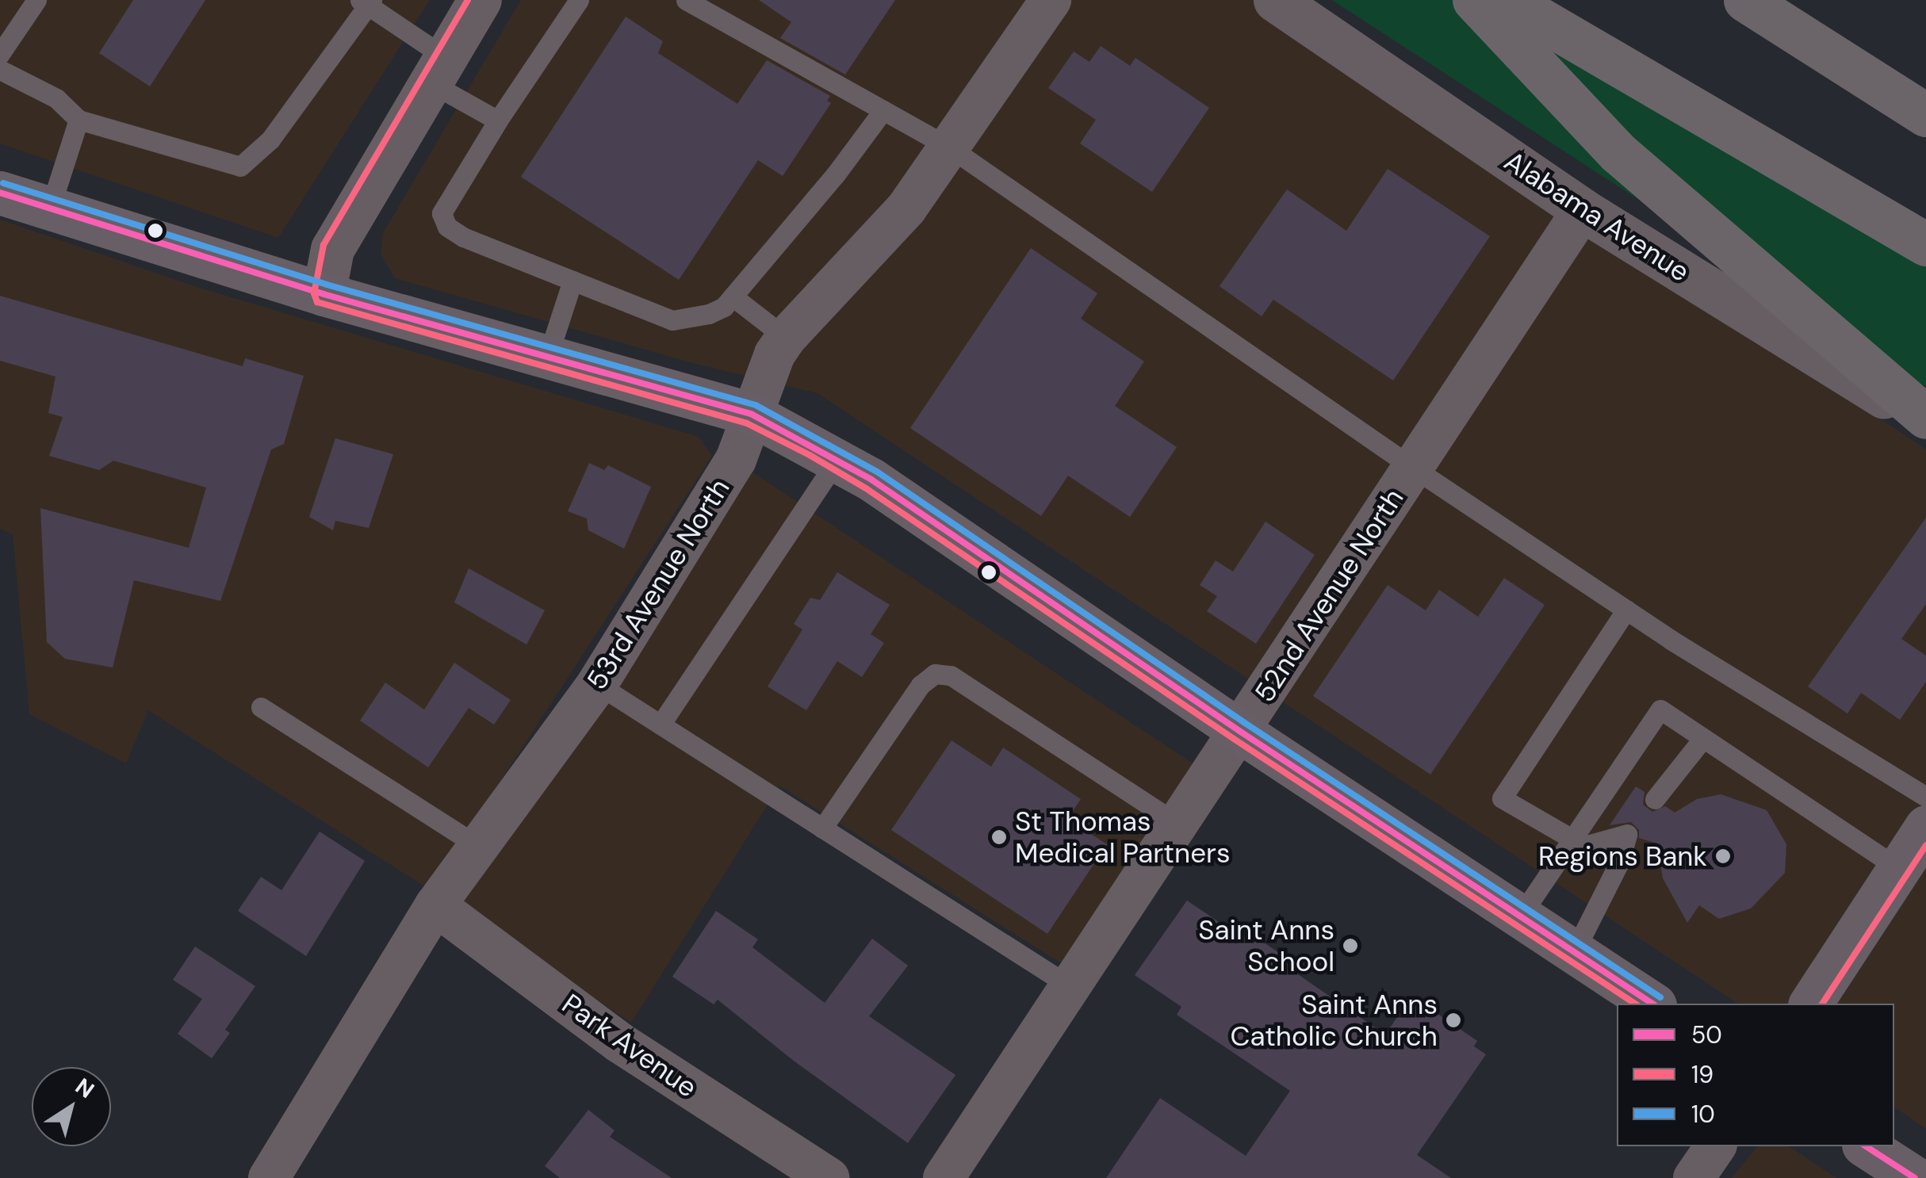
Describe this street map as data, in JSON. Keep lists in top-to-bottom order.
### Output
{
  "streets": {
    "street": [
      "Alabama Avenue",
      "53rd Avenue North",
      "52nd Avenue North",
      "Park Avenue"
    ]
  },
  "crossings": [
    ["Alabama Avenue", "52nd Avenue North"],
    ["53rd Avenue North", "Park Avenue"]
  ],
  "places": [
    "St Thomas Medical Partners",
    "Regions Bank",
    "Saint Anns School",
    "Saint Anns Catholic Church"
  ],
  "lines": ["transit line 19", "transit line 10", "transit line 50"],
  "legend": ["50", "19", "10"],
  "north": "top right"
}
